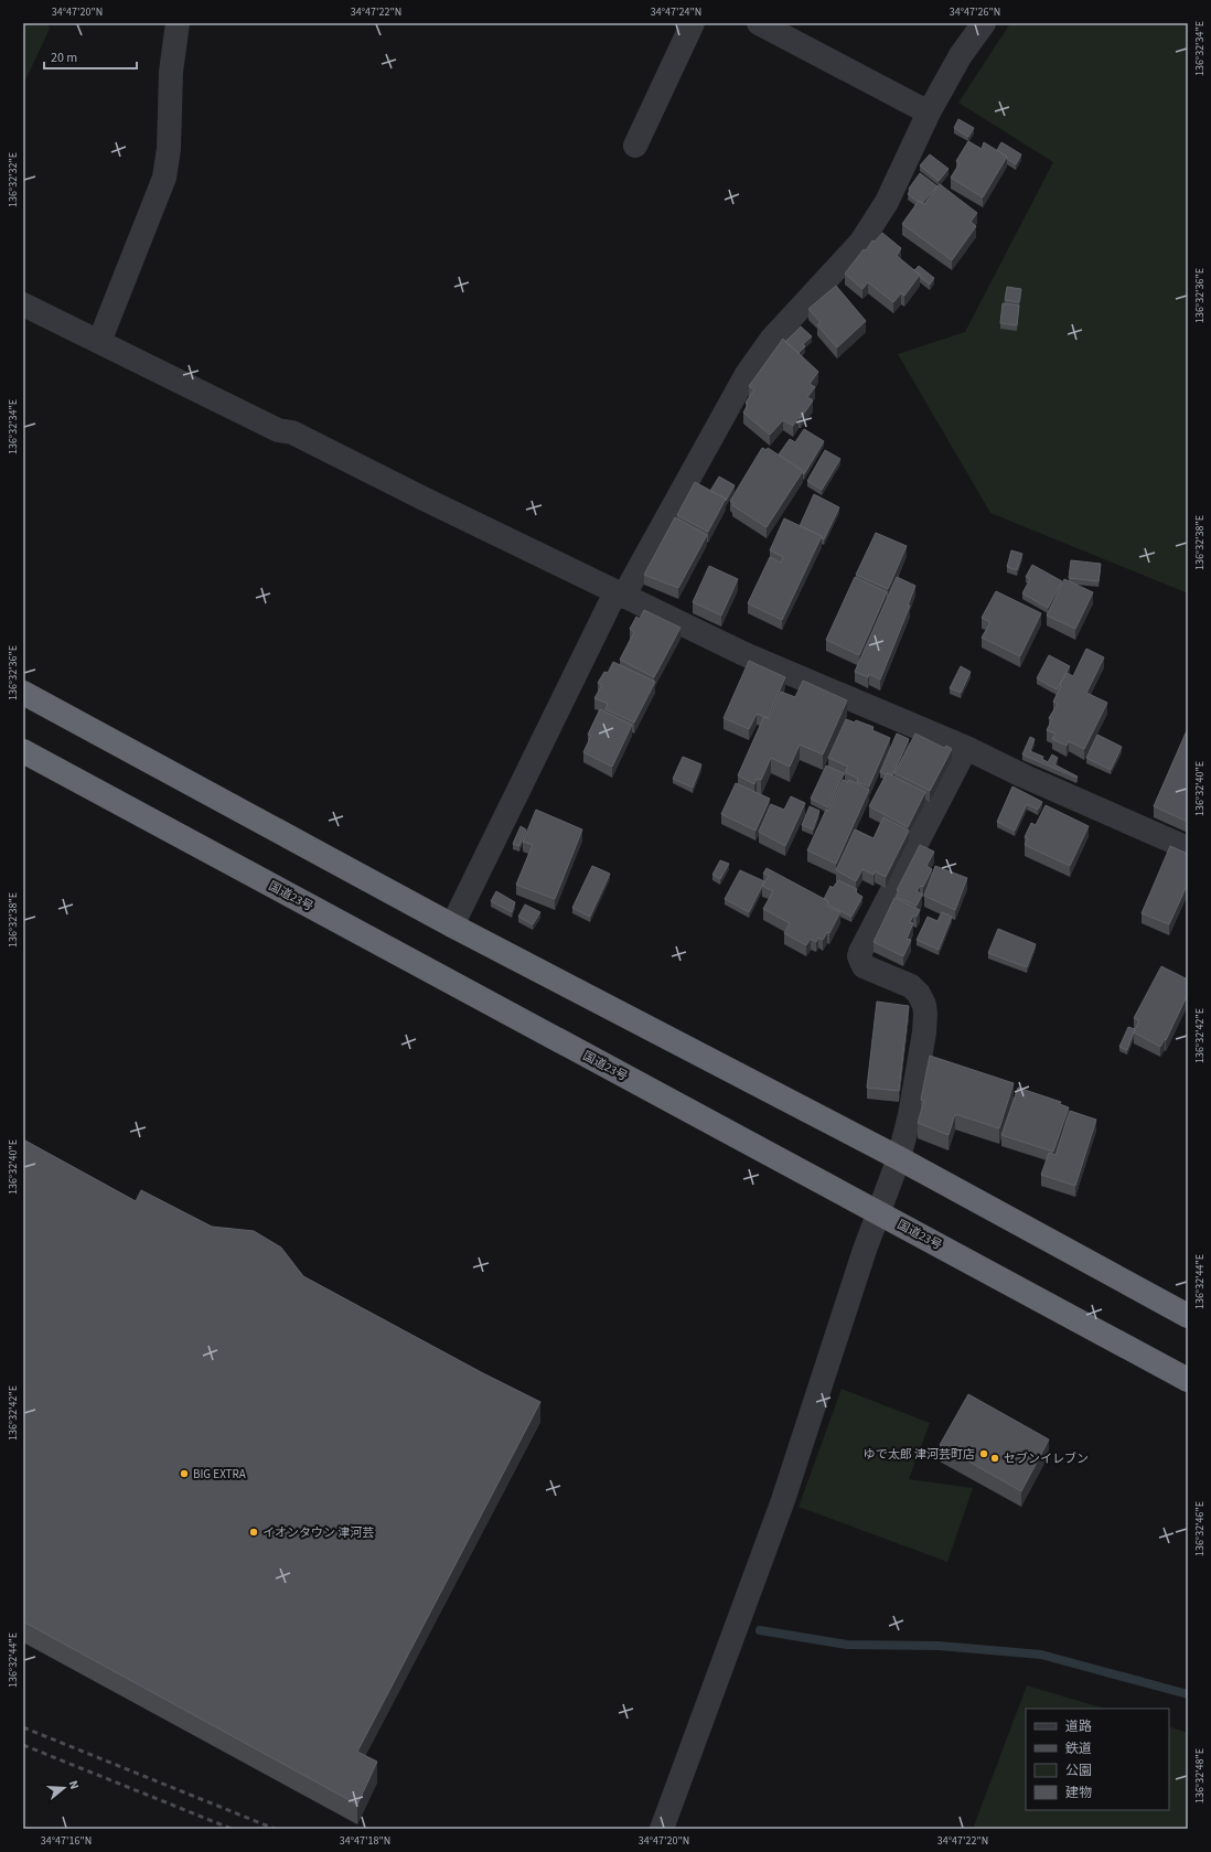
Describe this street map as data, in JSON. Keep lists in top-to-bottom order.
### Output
{
  "streets": {
    "highway": ["国道23号"]
  },
  "places": [
    "ゆで太郎 津河芸町店",
    "セブンイレブン",
    "BIG EXTRA",
    "イオンタウン 津河芸"
  ],
  "legend": [
    "道路",
    "鉄道",
    "公園",
    "建物"
  ],
  "scale_bar": "20 m",
  "north": "right",
  "coordinates": [
    "34°47'20\"N",
    "34°47'22\"N",
    "34°47'24\"N",
    "34°47'26\"N",
    "136°32'34\"E",
    "136°32'32\"E",
    "136°32'36\"E",
    "136°32'38\"E",
    "136°32'40\"E",
    "136°32'42\"E",
    "136°32'44\"E",
    "136°32'46\"E",
    "136°32'48\"E",
    "34°47'16\"N",
    "34°47'18\"N"
  ]
}
